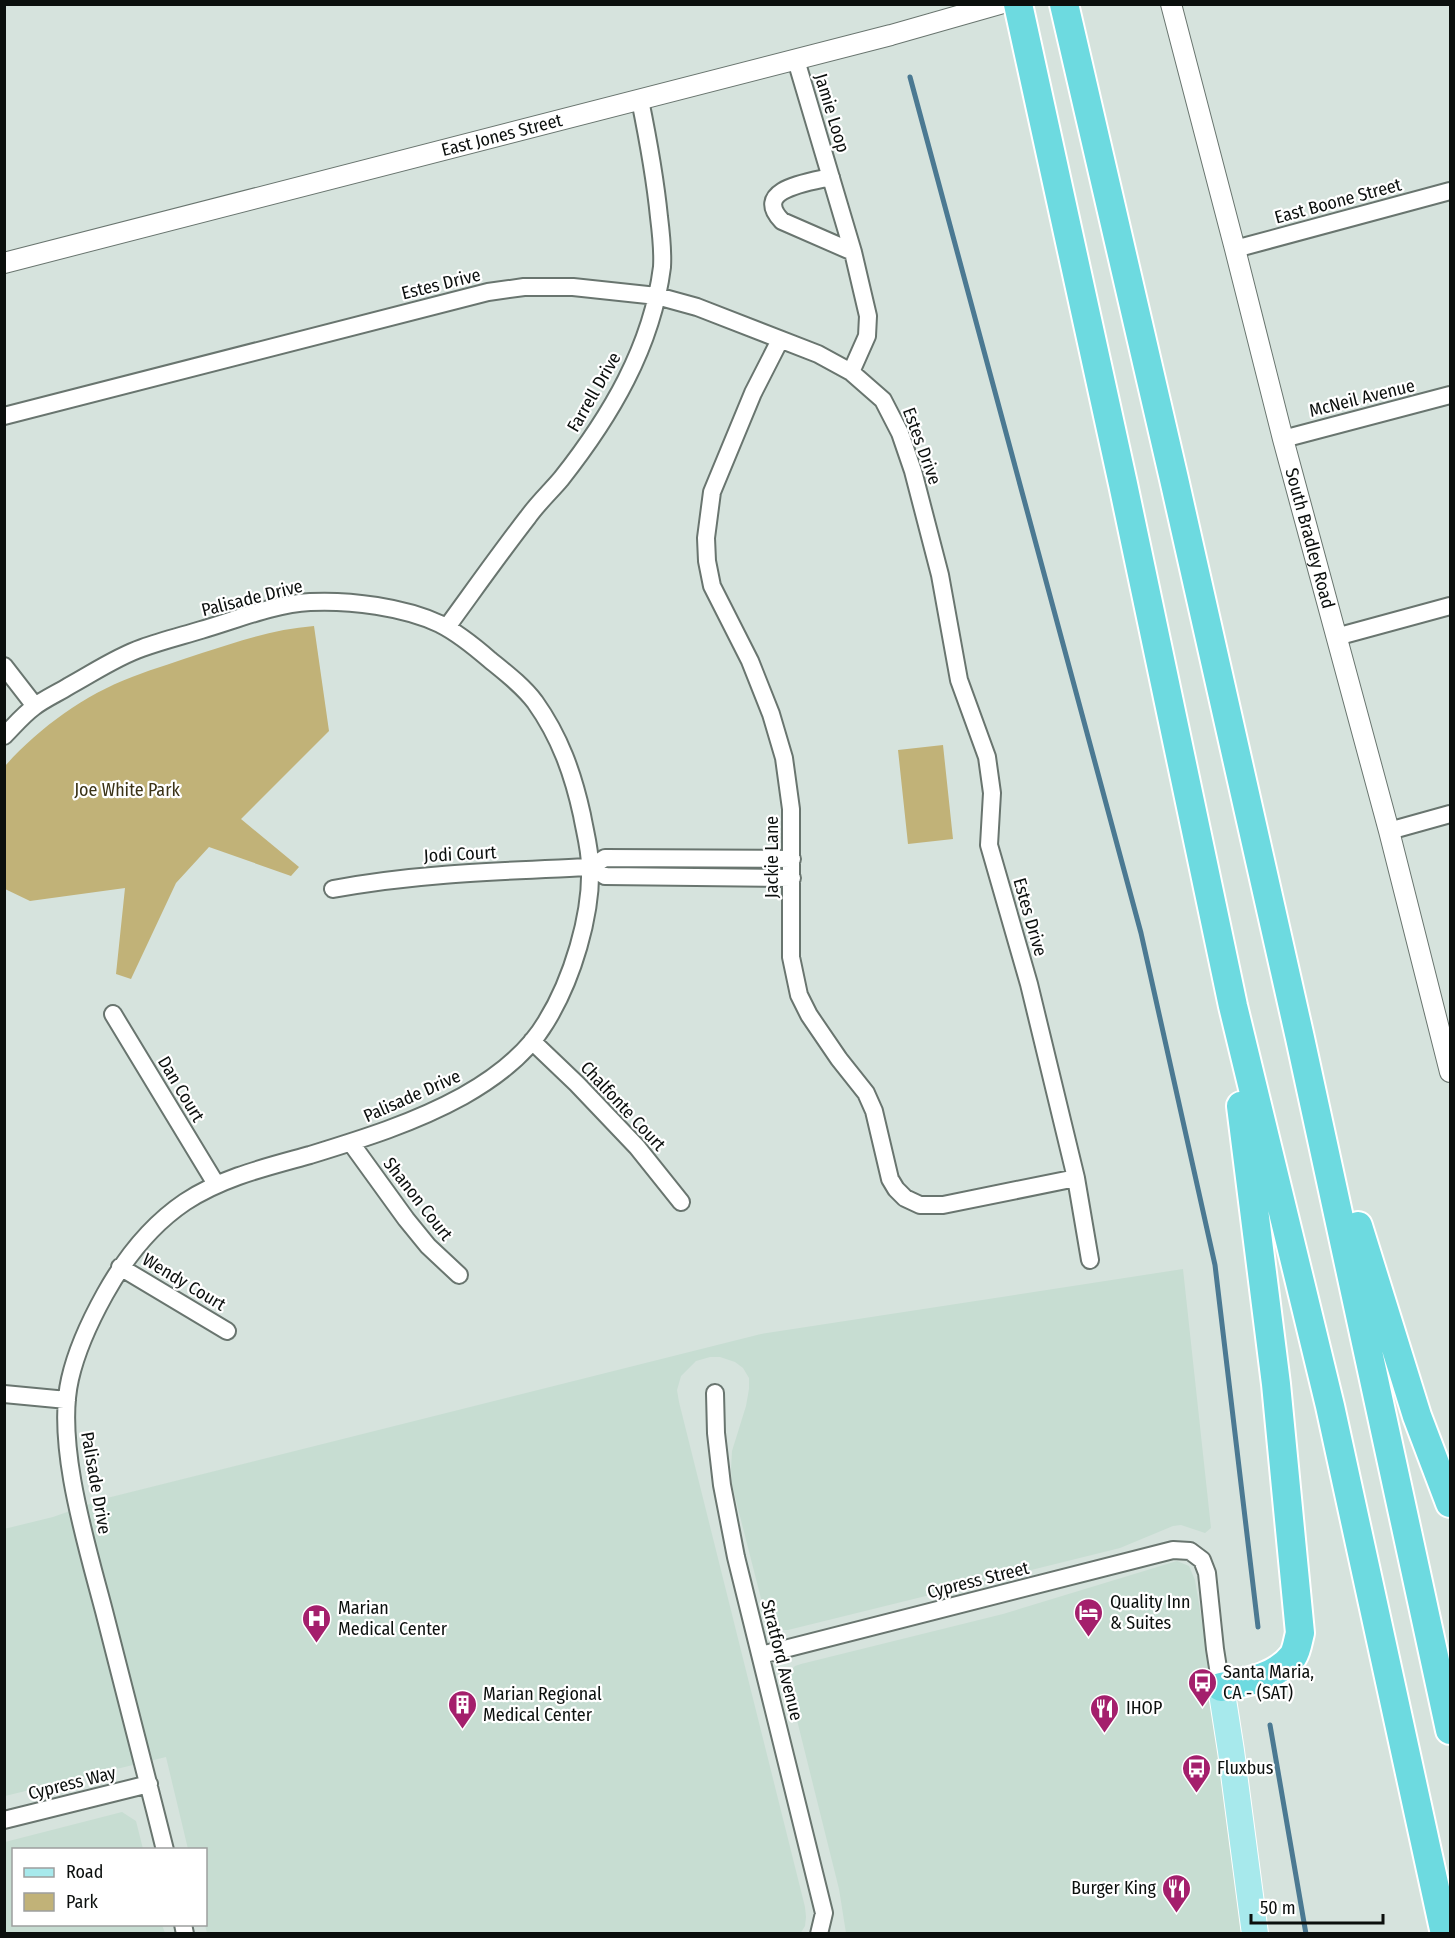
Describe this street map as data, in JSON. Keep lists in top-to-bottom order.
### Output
{
  "streets": {
    "street": [
      "Jamie Loop",
      "East Jones Street",
      "East Boone Street",
      "Estes Drive",
      "Farrell Drive",
      "McNeil Avenue",
      "South Bradley Road",
      "Palisade Drive",
      "Jodi Court",
      "Jackie Lane",
      "Dan Court",
      "Chalfonte Court",
      "Shanon Court",
      "Wendy Court",
      "Cypress Street",
      "Stratford Avenue",
      "Cypress Way"
    ]
  },
  "crossings": [
    ["Jamie Loop", "East Jones Street"],
    ["Jamie Loop", "Estes Drive"],
    ["East Jones Street", "Farrell Drive"],
    ["East Boone Street", "South Bradley Road"],
    ["Estes Drive", "Farrell Drive"],
    ["Estes Drive", "Jackie Lane"],
    ["Farrell Drive", "Palisade Drive"],
    ["McNeil Avenue", "South Bradley Road"],
    ["Palisade Drive", "Jodi Court"],
    ["Palisade Drive", "Dan Court"],
    ["Palisade Drive", "Chalfonte Court"],
    ["Palisade Drive", "Shanon Court"],
    ["Palisade Drive", "Wendy Court"],
    ["Palisade Drive", "Cypress Way"],
    ["Jodi Court", "Jackie Lane"],
    ["Cypress Street", "Stratford Avenue"]
  ],
  "parks": ["Joe White Park"],
  "places": {
    "hotel": ["Quality Inn & Suites"],
    "hospital": ["Marian Medical Center"],
    "bus stop": ["Santa Maria, CA - (SAT)", "Fluxbus"],
    "building": ["Marian Regional Medical Center"],
    "restaurant": ["IHOP", "Burger King"]
  },
  "legend": ["Road", "Park"],
  "scale_bar": "50 m"
}
